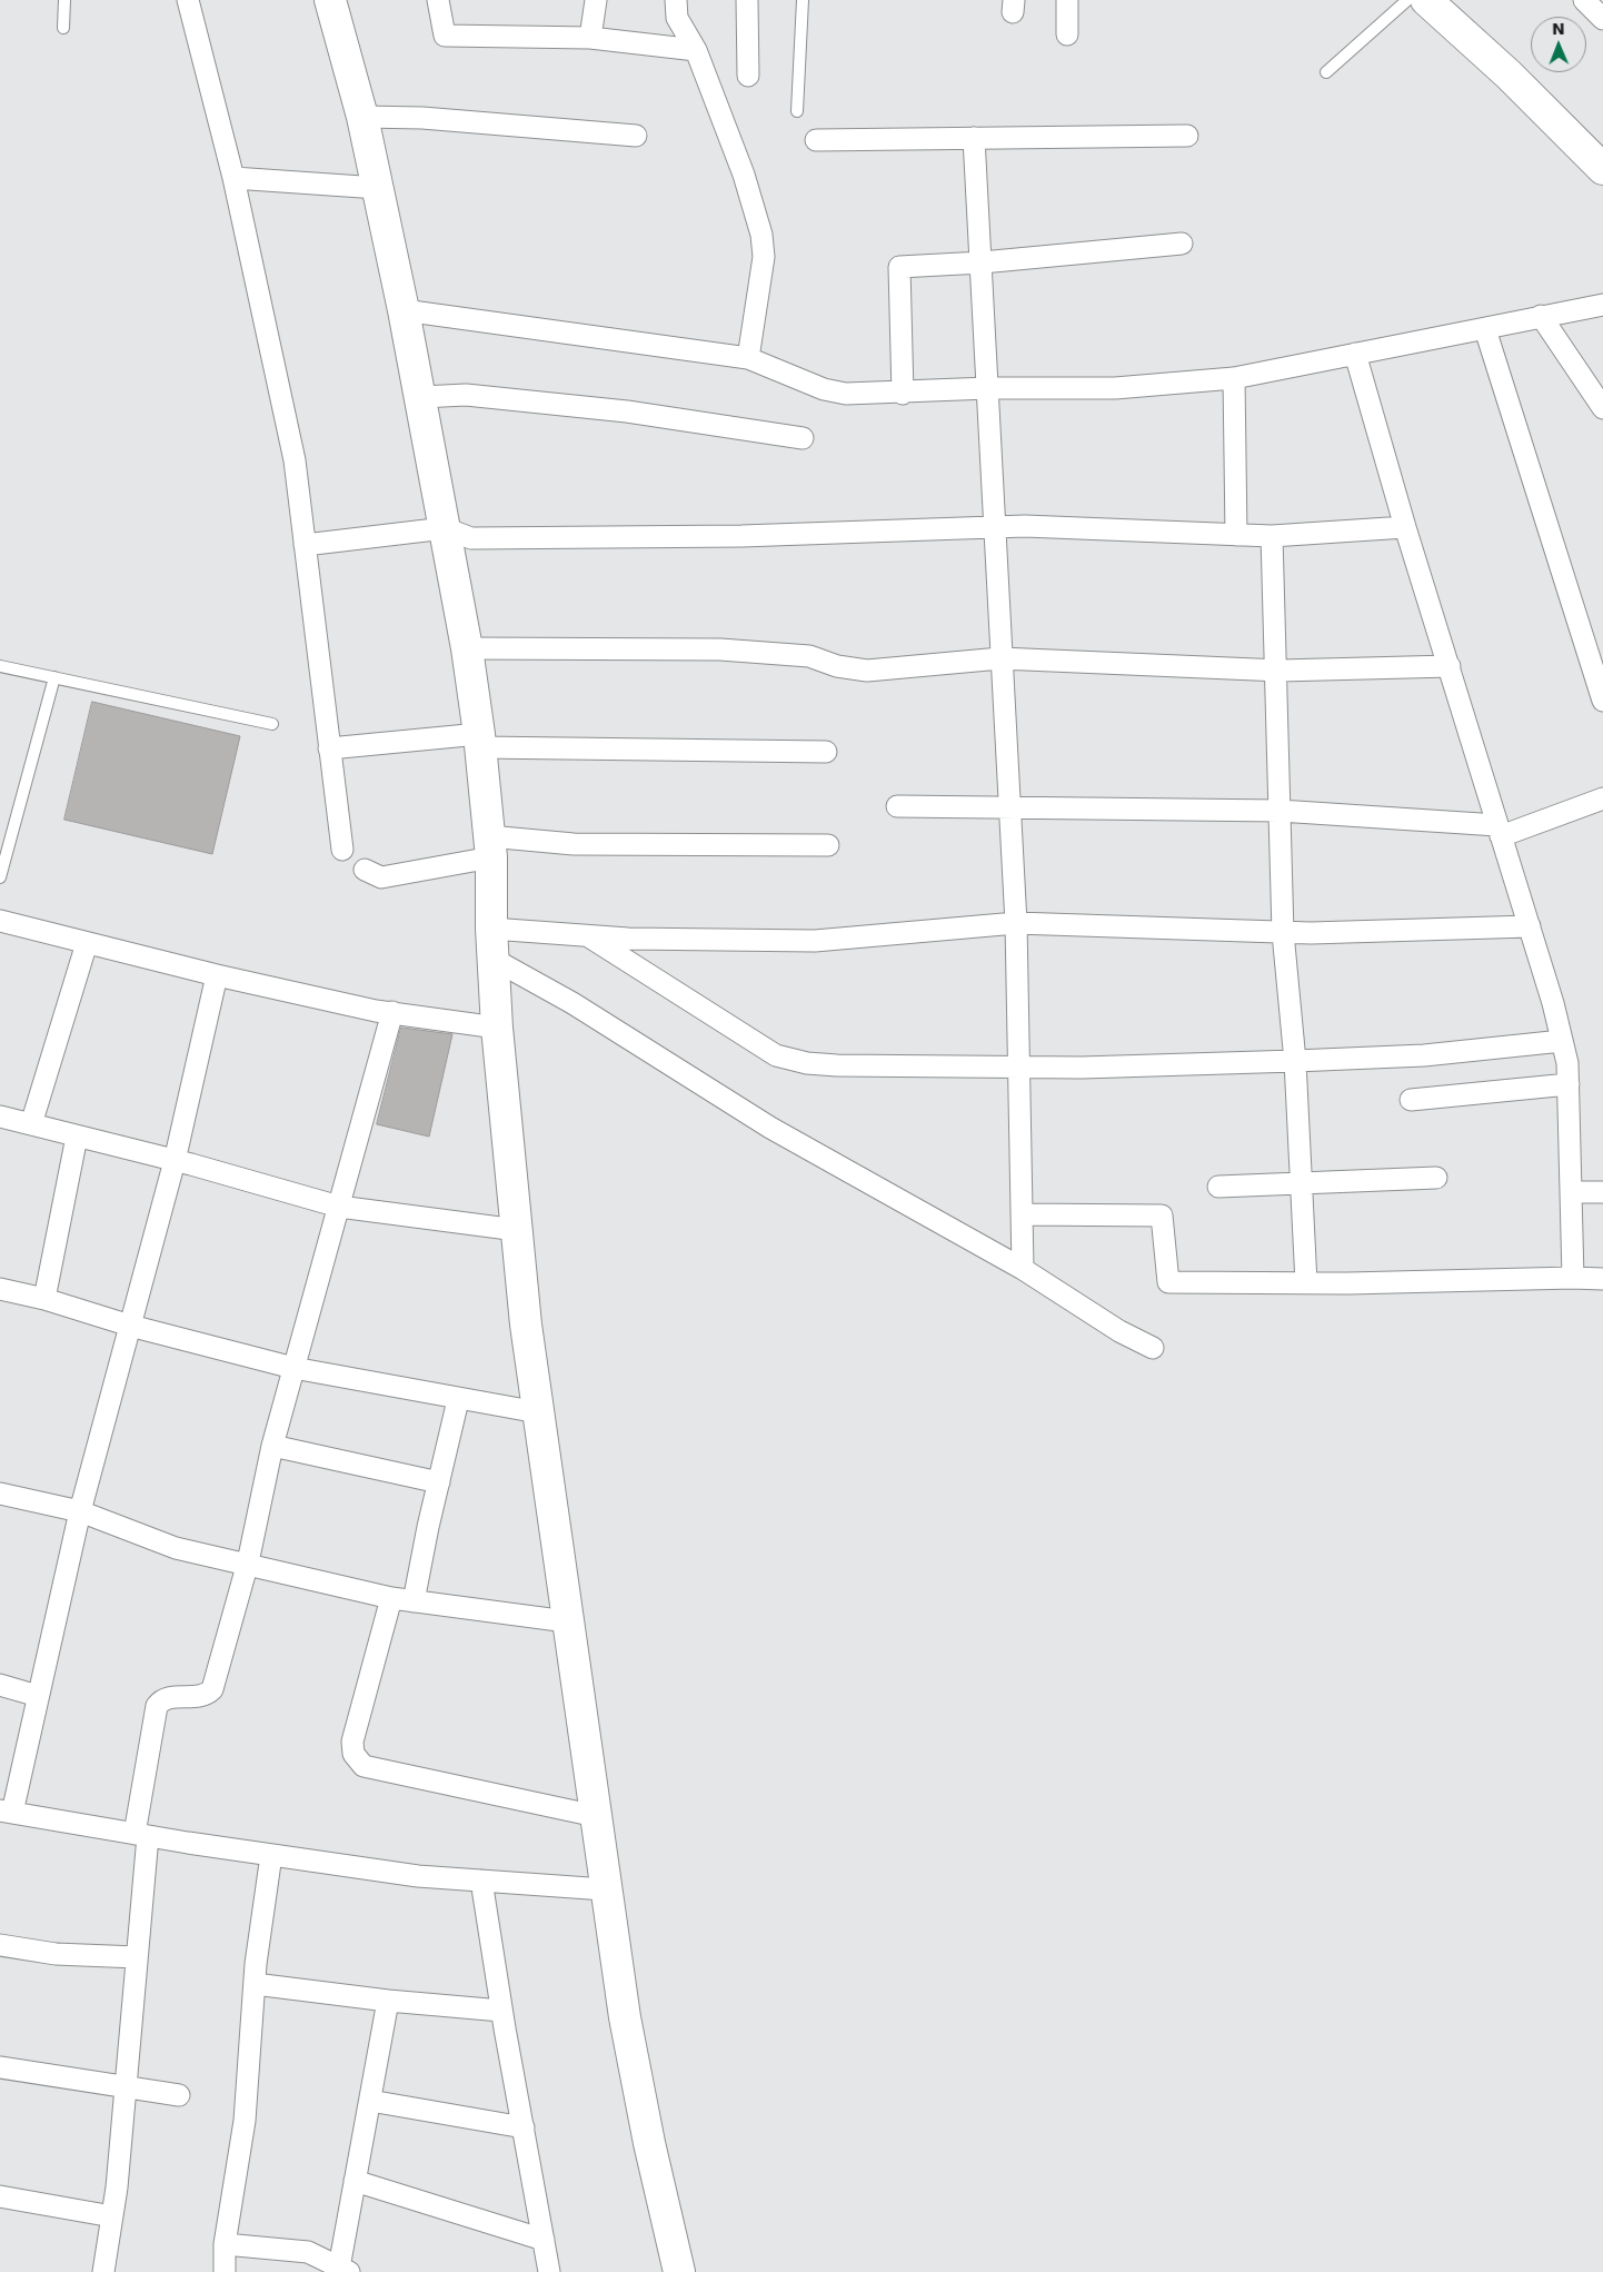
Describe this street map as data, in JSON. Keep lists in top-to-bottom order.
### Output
{
  "north": "top"
}
